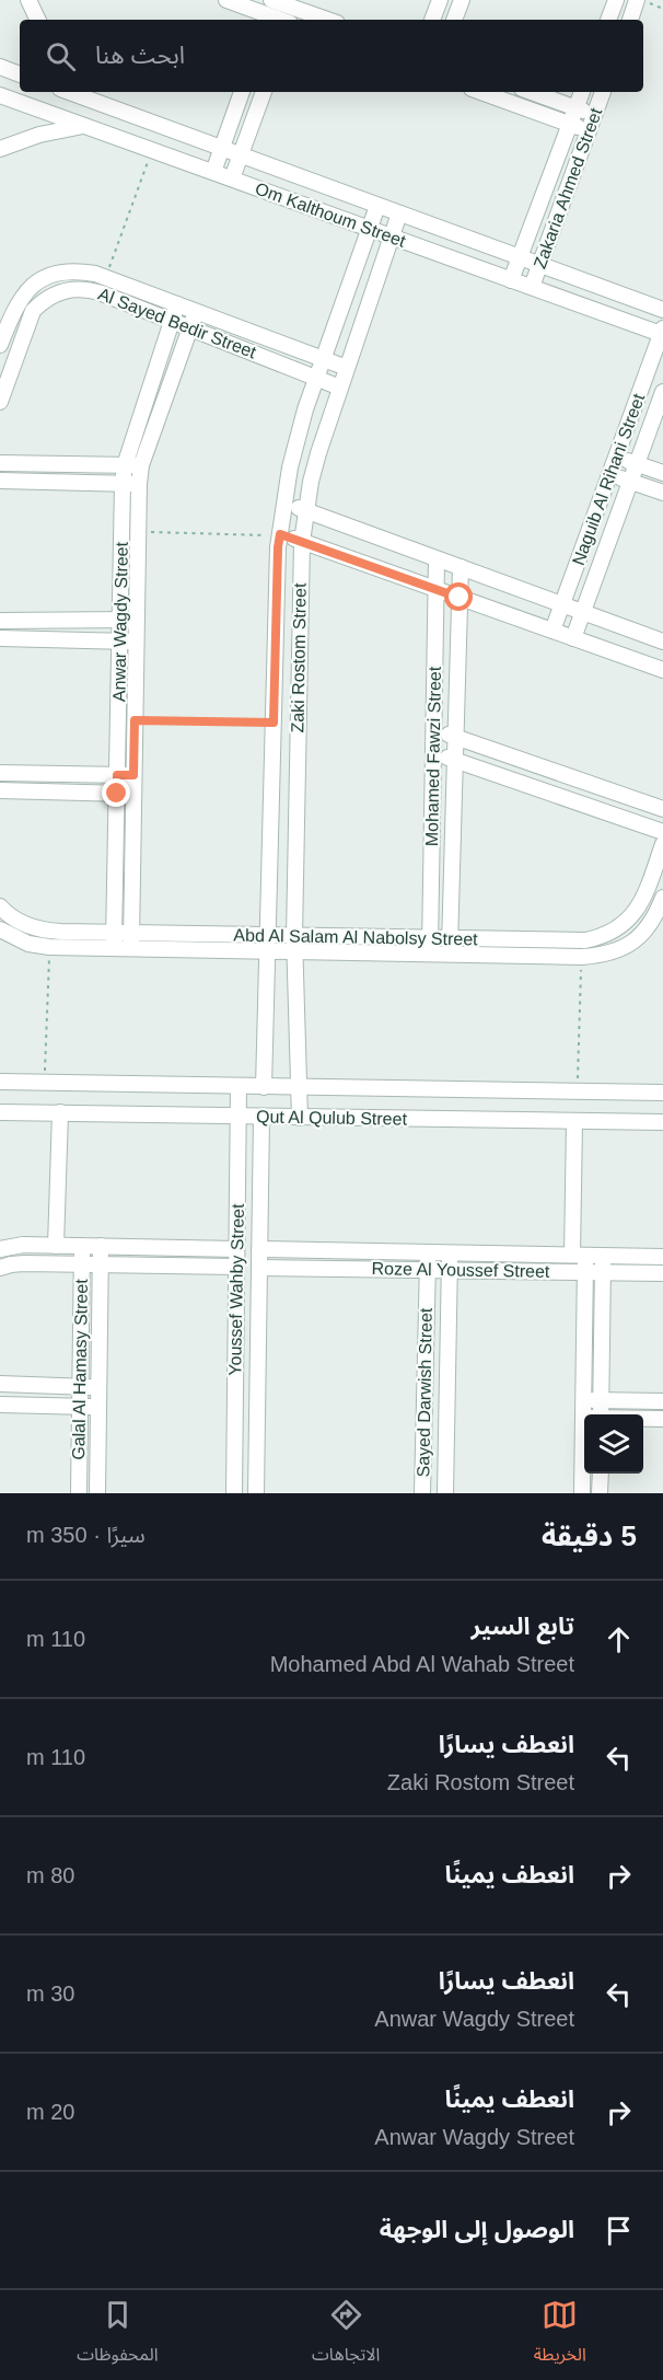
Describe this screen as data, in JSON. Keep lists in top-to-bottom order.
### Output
{
  "streets": {
    "street": [
      "Zakaria Ahmed Street",
      "Om Kalthoum Street",
      "Al Sayed Bedir Street",
      "Naguib Al Rihani Street",
      "Anwar Wagdy Street",
      "Zaki Rostom Street",
      "Mohamed Fawzi Street",
      "Abd Al Salam Al Nabolsy Street",
      "Qut Al Qulub Street",
      "Roze Al Youssef Street",
      "Youssef Wahby Street",
      "Galal Al Hamasy Street",
      "Sayed Darwish Street"
    ]
  },
  "crossings": [
    ["Zakaria Ahmed Street", "Om Kalthoum Street"],
    ["Om Kalthoum Street", "Naguib Al Rihani Street"],
    ["Om Kalthoum Street", "Zaki Rostom Street"],
    ["Al Sayed Bedir Street", "Anwar Wagdy Street"],
    ["Al Sayed Bedir Street", "Zaki Rostom Street"],
    ["Anwar Wagdy Street", "Abd Al Salam Al Nabolsy Street"],
    ["Zaki Rostom Street", "Abd Al Salam Al Nabolsy Street"],
    ["Zaki Rostom Street", "Qut Al Qulub Street"],
    ["Mohamed Fawzi Street", "Abd Al Salam Al Nabolsy Street"],
    ["Qut Al Qulub Street", "Youssef Wahby Street"],
    ["Roze Al Youssef Street", "Youssef Wahby Street"],
    ["Roze Al Youssef Street", "Sayed Darwish Street"]
  ],
  "page": {
    "search": "ابحث هنا",
    "heading": ["5 دقيقة", "سيرًا · 350 m"],
    "list": [
      ["تابع السير", "Mohamed Abd Al Wahab Street", "110 m"],
      ["انعطف يسارًا", "Zaki Rostom Street", "110 m"],
      ["انعطف يمينًا", "80 m"],
      ["انعطف يسارًا", "Anwar Wagdy Street", "30 m"],
      ["انعطف يمينًا", "Anwar Wagdy Street", "20 m"],
      "الوصول إلى الوجهة"
    ],
    "nav": ["الخريطة", "الاتجاهات", "المحفوظات"]
  }
}
